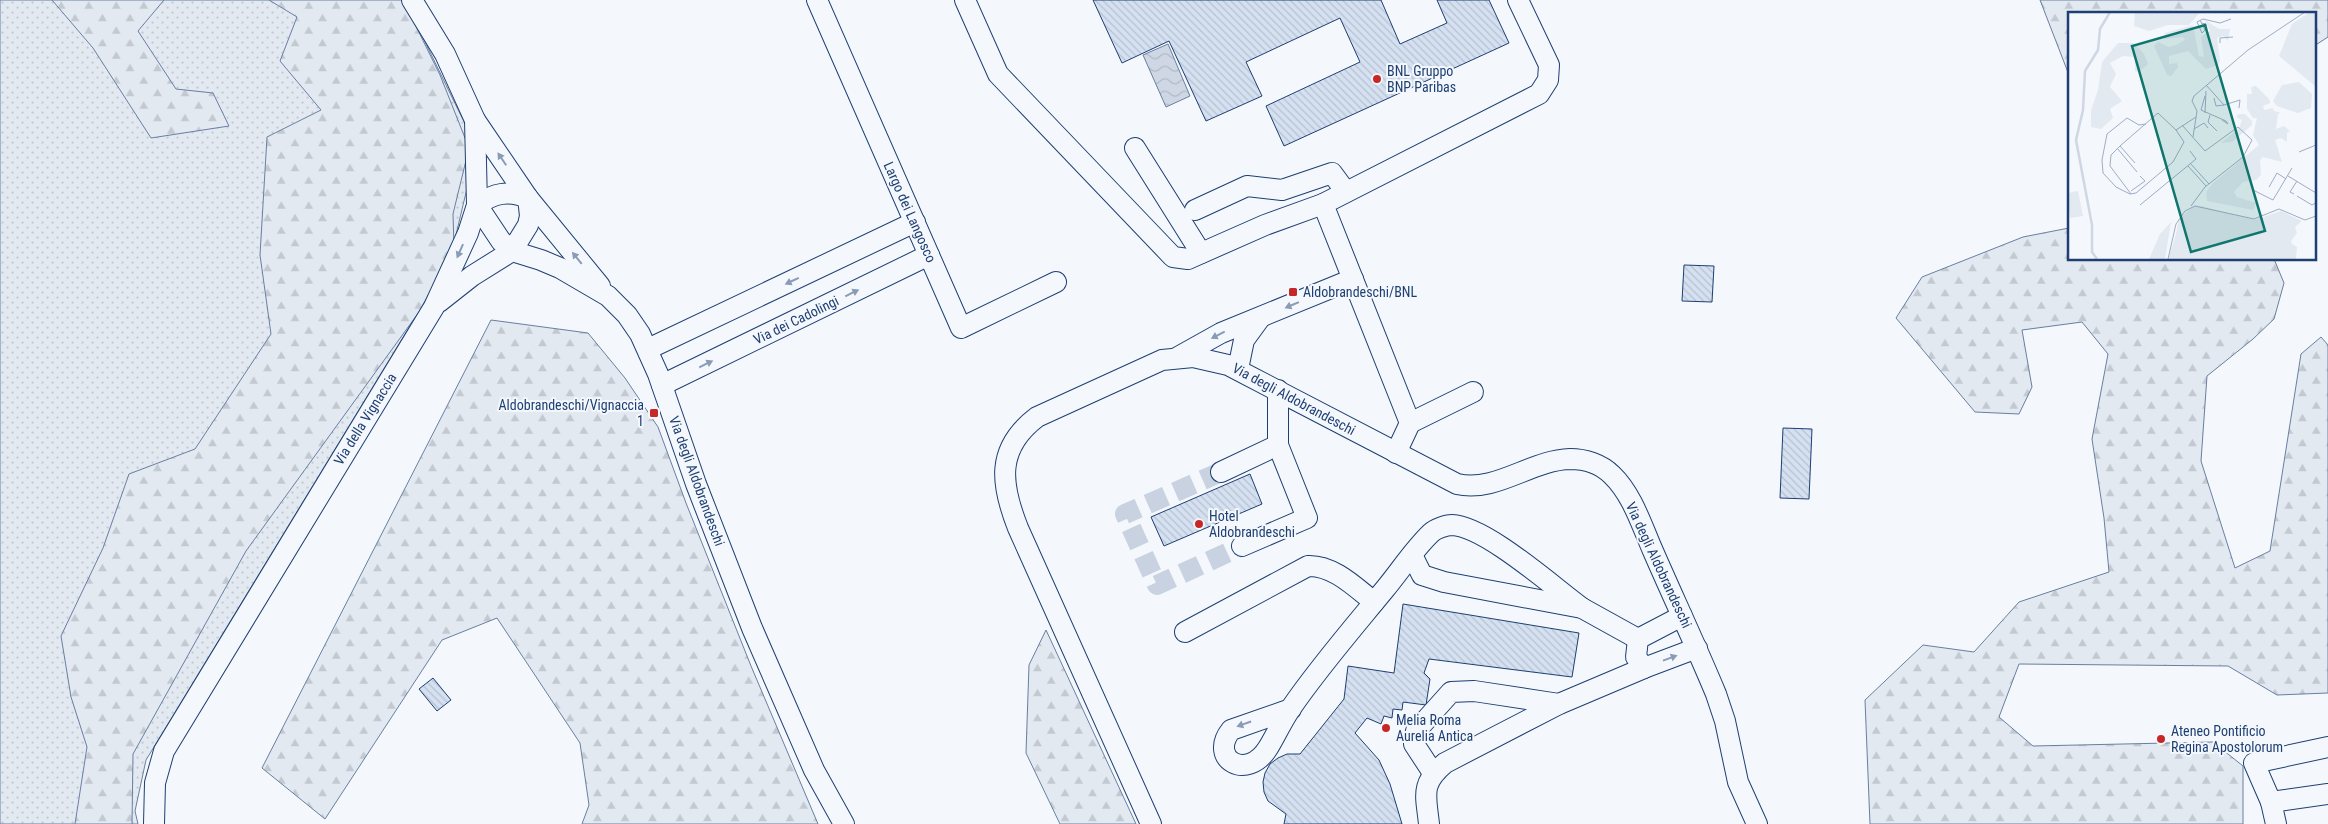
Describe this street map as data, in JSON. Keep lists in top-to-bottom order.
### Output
{
  "streets": {
    "street": [
      "Largo dei Langosco",
      "Via dei Cadolingi",
      "Via degli Aldobrandeschi",
      "Via della Vignaccia"
    ]
  },
  "crossings": [
    ["Largo dei Langosco", "Via dei Cadolingi"],
    ["Via dei Cadolingi", "Via degli Aldobrandeschi"]
  ],
  "places": {
    "other": [
      "BNL Gruppo BNP Paribas",
      "Hotel Aldobrandeschi",
      "Melia Roma Aurelia Antica",
      "Ateneo Pontificio Regina Apostolorum"
    ],
    "transit": ["Aldobrandeschi/BNL", "Aldobrandeschi/Vignaccia 1"]
  }
}
